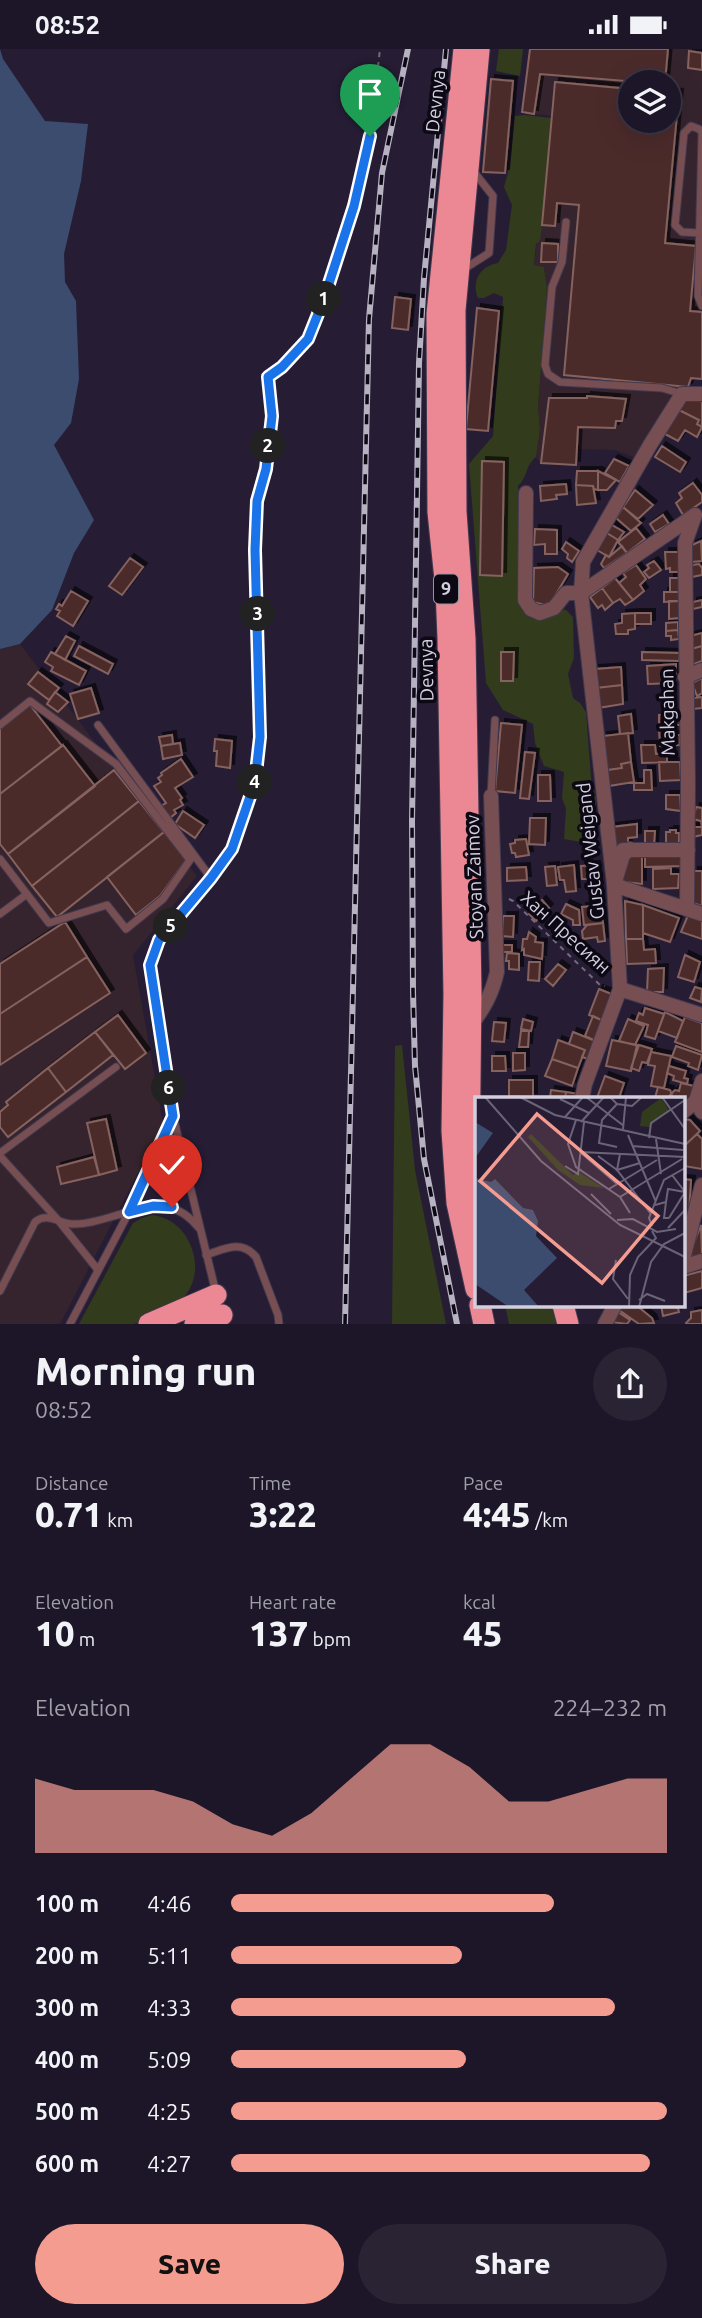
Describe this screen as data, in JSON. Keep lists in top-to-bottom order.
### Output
{
  "streets": {
    "highway": ["Devnya", "9"],
    "street": ["Makgahan", "Gustav Weigand", "Stoyan Zaimov"],
    "path": ["Хан Пресиян"]
  },
  "crossings": [
    ["Devnya", "Stoyan Zaimov"],
    ["Gustav Weigand", "Хан Пресиян"],
    ["Stoyan Zaimov", "Хан Пресиян"]
  ],
  "page": {
    "status": "08:52",
    "pins": [
      "1",
      "2",
      "3",
      "4",
      "5",
      "6"
    ],
    "heading": ["Morning run", "08:52"],
    "stats": [
      ["Distance", "0.71 km"],
      ["Time", "3:22"],
      ["Pace", "4:45 /km"],
      ["Elevation", "10 m"],
      ["Heart rate", "137 bpm"],
      ["kcal", "45"]
    ],
    "chart": ["Elevation", "224–232 m"],
    "list": [
      {
        "name": "100 m",
        "note": "4:46"
      },
      {
        "name": "200 m",
        "note": "5:11"
      },
      {
        "name": "300 m",
        "note": "4:33"
      },
      {
        "name": "400 m",
        "note": "5:09"
      },
      {
        "name": "500 m",
        "note": "4:25"
      },
      {
        "name": "600 m",
        "note": "4:27"
      }
    ],
    "buttons": ["Save", "Share"]
  }
}
